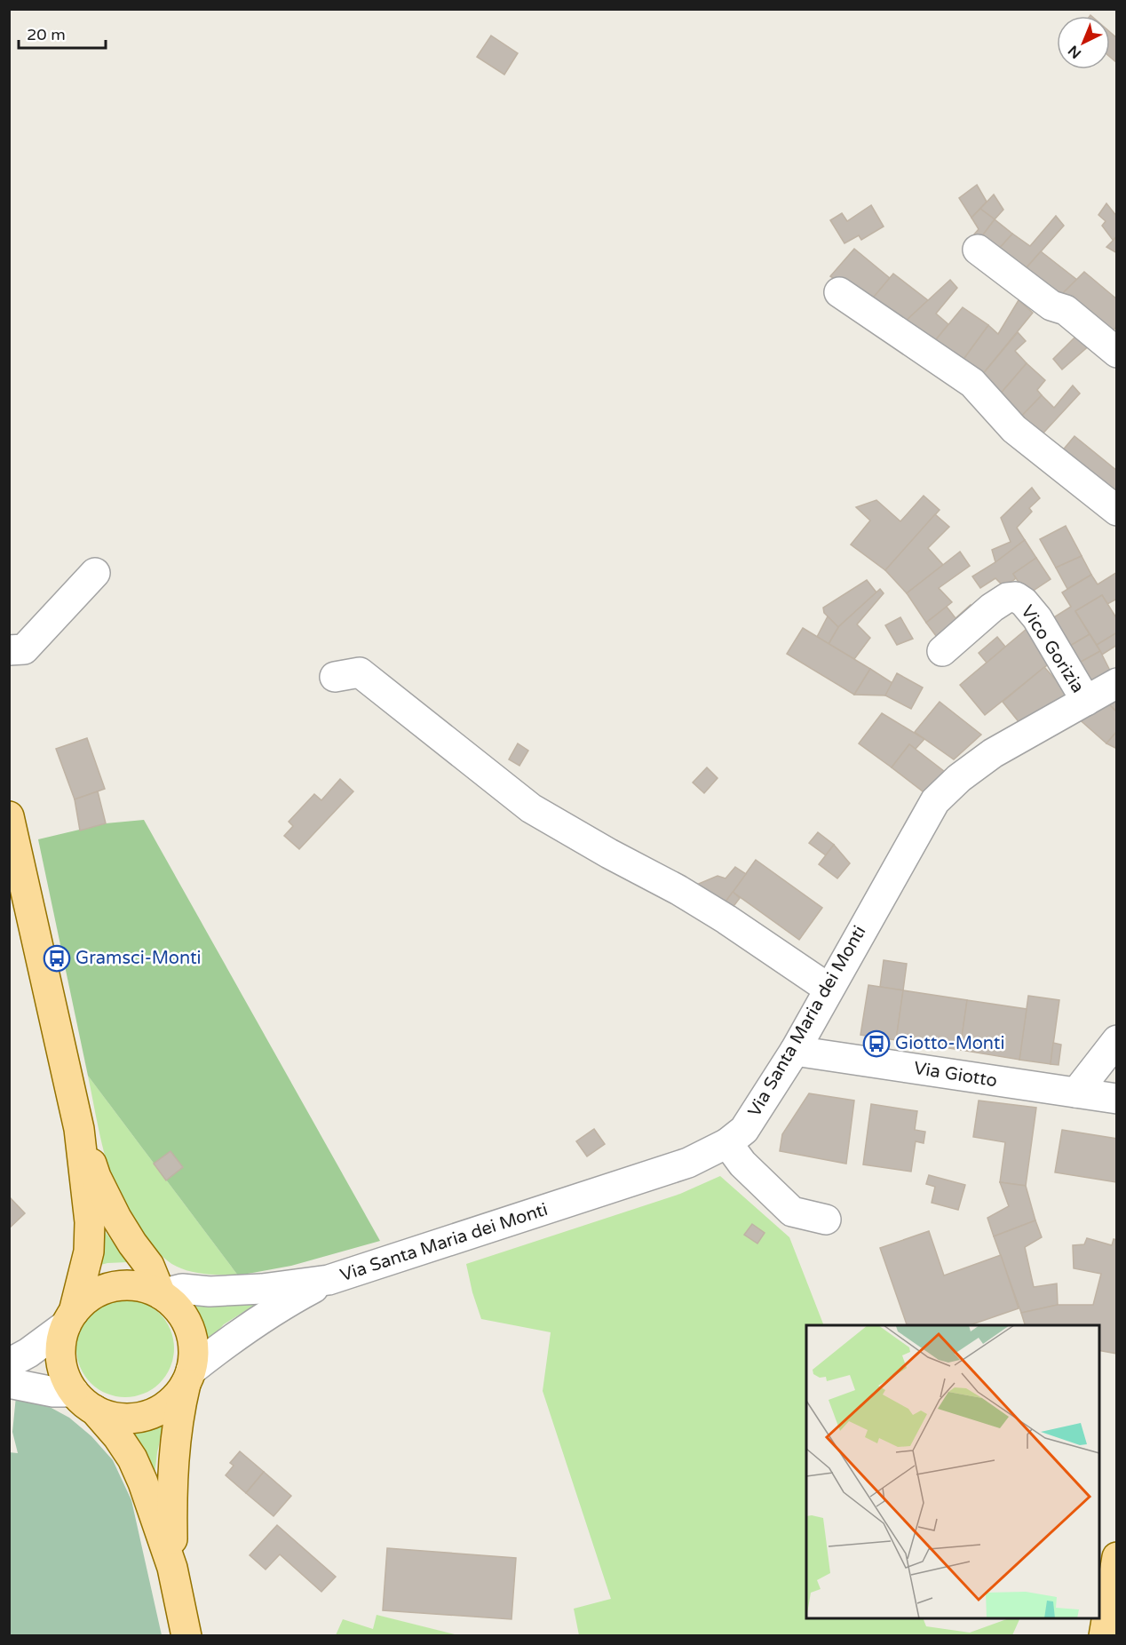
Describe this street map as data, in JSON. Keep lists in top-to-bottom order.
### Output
{
  "streets": {
    "street": ["Vico Gorizia", "Via Santa Maria dei Monti", "Via Giotto"]
  },
  "crossings": [
    ["Vico Gorizia", "Via Santa Maria dei Monti"],
    ["Via Santa Maria dei Monti", "Via Giotto"]
  ],
  "places": {
    "bus stop": ["Gramsci-Monti", "Giotto-Monti"]
  },
  "scale_bar": "20 m",
  "north": "bottom left"
}
